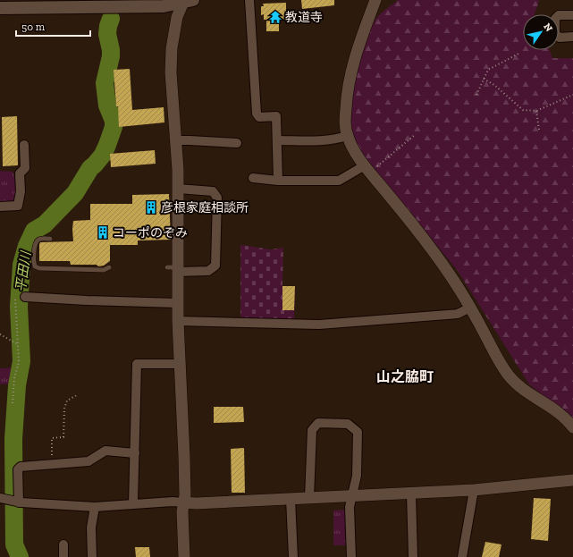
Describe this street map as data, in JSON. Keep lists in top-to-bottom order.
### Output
{
  "districts": ["山之脇町"],
  "water": ["平田川"],
  "places": {
    "temple": ["教道寺"],
    "building": ["彦根家庭相談所", "コーポのぞみ"]
  },
  "scale_bar": "50 m",
  "north": "top right"
}
